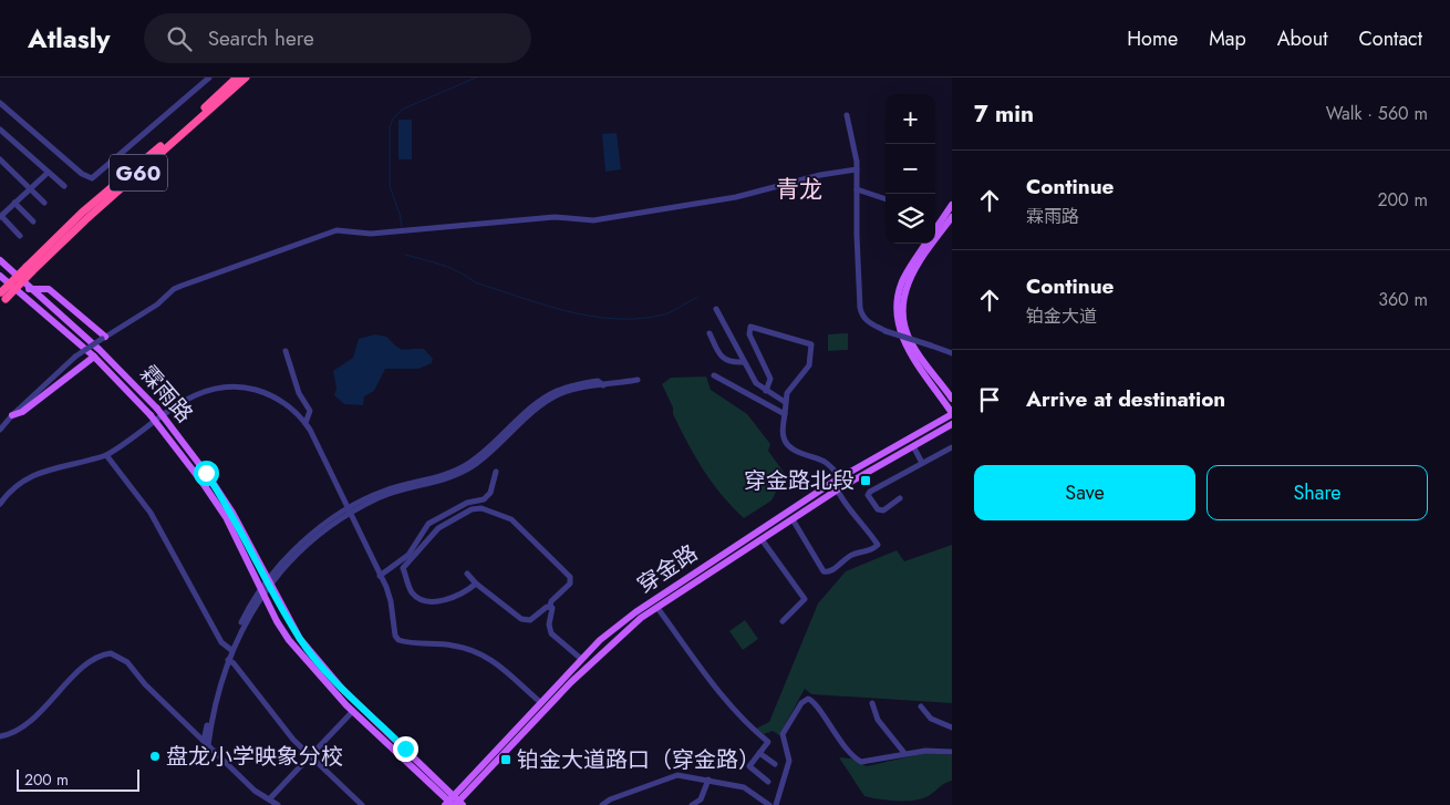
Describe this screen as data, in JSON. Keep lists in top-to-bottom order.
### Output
{
  "streets": {
    "highway": ["G60"],
    "main road": ["霖雨路", "穿金路"]
  },
  "crossings": [
    ["霖雨路", "穿金路"]
  ],
  "districts": ["青龙"],
  "places": {
    "transit": ["穿金路北段", "铂金大道路口（穿金路）"],
    "other": ["盘龙小学映象分校"]
  },
  "scale_bar": "200 m",
  "page": {
    "header": "Atlasly",
    "search": "Search here",
    "nav": [
      "Home",
      "Map",
      "About",
      "Contact"
    ],
    "heading": ["7 min", "Walk · 560 m"],
    "map_buttons": ["+", "−"],
    "list": [
      ["Continue", "霖雨路", "200 m"],
      ["Continue", "铂金大道", "360 m"],
      "Arrive at destination"
    ],
    "buttons": ["Save", "Share"],
    "scale": "200 m"
  }
}
